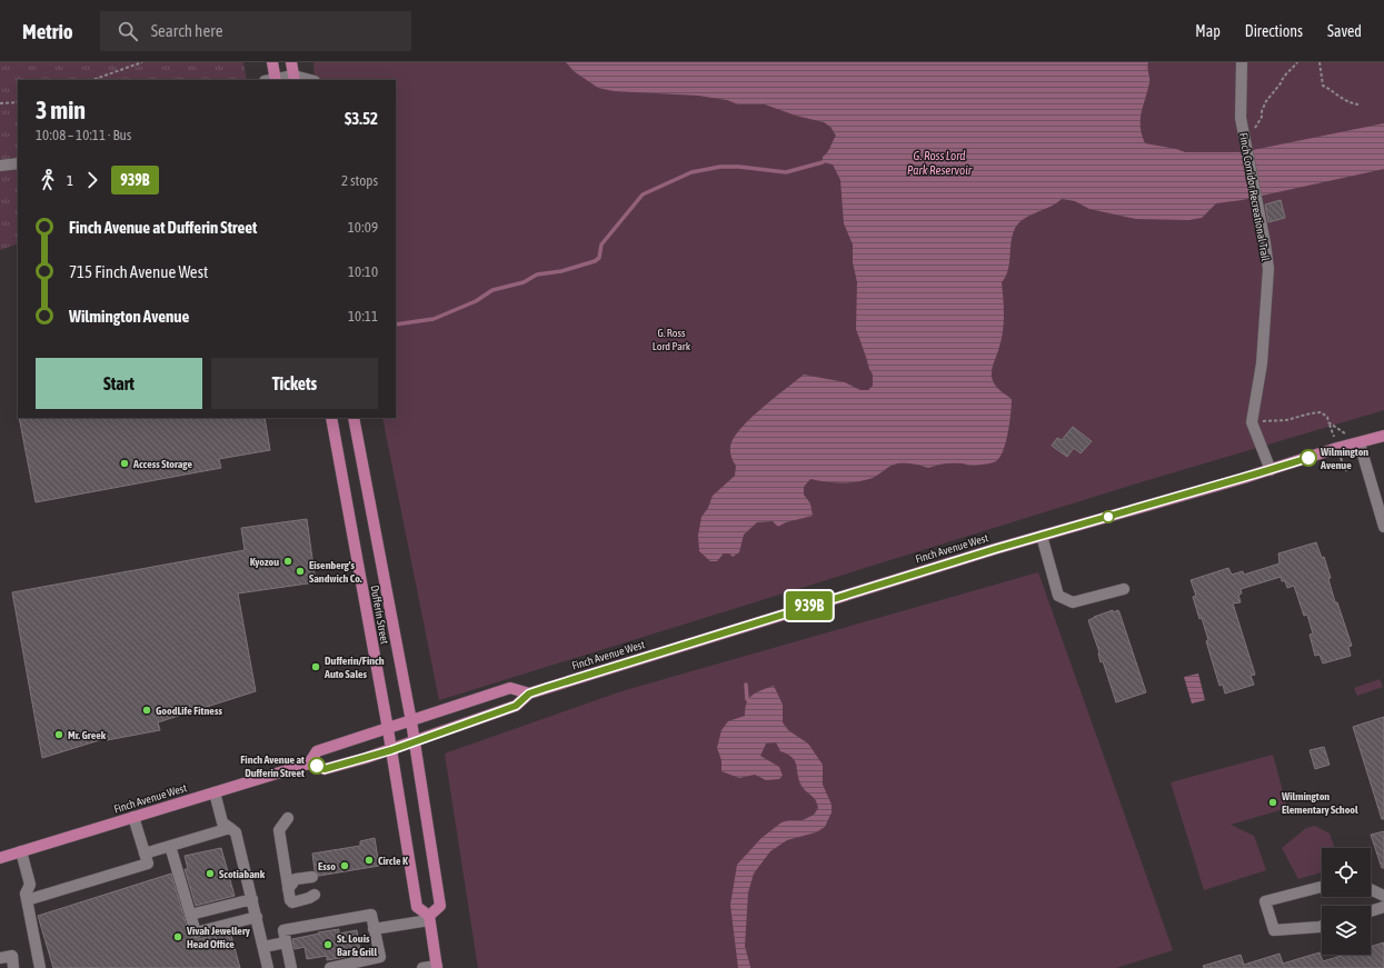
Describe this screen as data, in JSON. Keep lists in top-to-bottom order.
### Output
{
  "streets": {
    "main road": ["Finch Avenue West", "Dufferin Street"],
    "street": ["Finch Corridor Recreational Trail"]
  },
  "crossings": [
    ["Finch Avenue West", "Dufferin Street"]
  ],
  "water": ["G. Ross Lord Park Reservoir"],
  "parks": ["G. Ross Lord Park"],
  "places": [
    "Wilmington Avenue",
    "Access Storage",
    "Kyozou",
    "Eisenberg’s Sandwich Co.",
    "Dufferin/Finch Auto Sales",
    "GoodLife Fitness",
    "Mr. Greek",
    "Finch Avenue at Dufferin Street",
    "Wilmington Elementary School",
    "Circle K",
    "Esso",
    "Scotiabank",
    "Vivah Jewellery Head Office",
    "St. Louis Bar & Grill"
  ],
  "lines": ["bus line 939B"],
  "page": {
    "header": "Metrio",
    "search": "Search here",
    "nav": ["Map", "Directions", "Saved"],
    "on_map": "939B",
    "heading": ["3 min", "10:08 – 10:11 · Bus", "$3.52"],
    "legs": ["1", "939B", "2 stops"],
    "list": [
      {
        "name": "Finch Avenue at Dufferin Street",
        "value": "10:09"
      },
      {
        "name": "715 Finch Avenue West",
        "value": "10:10"
      },
      {
        "name": "Wilmington Avenue",
        "value": "10:11"
      }
    ],
    "buttons": ["Start", "Tickets"]
  }
}
